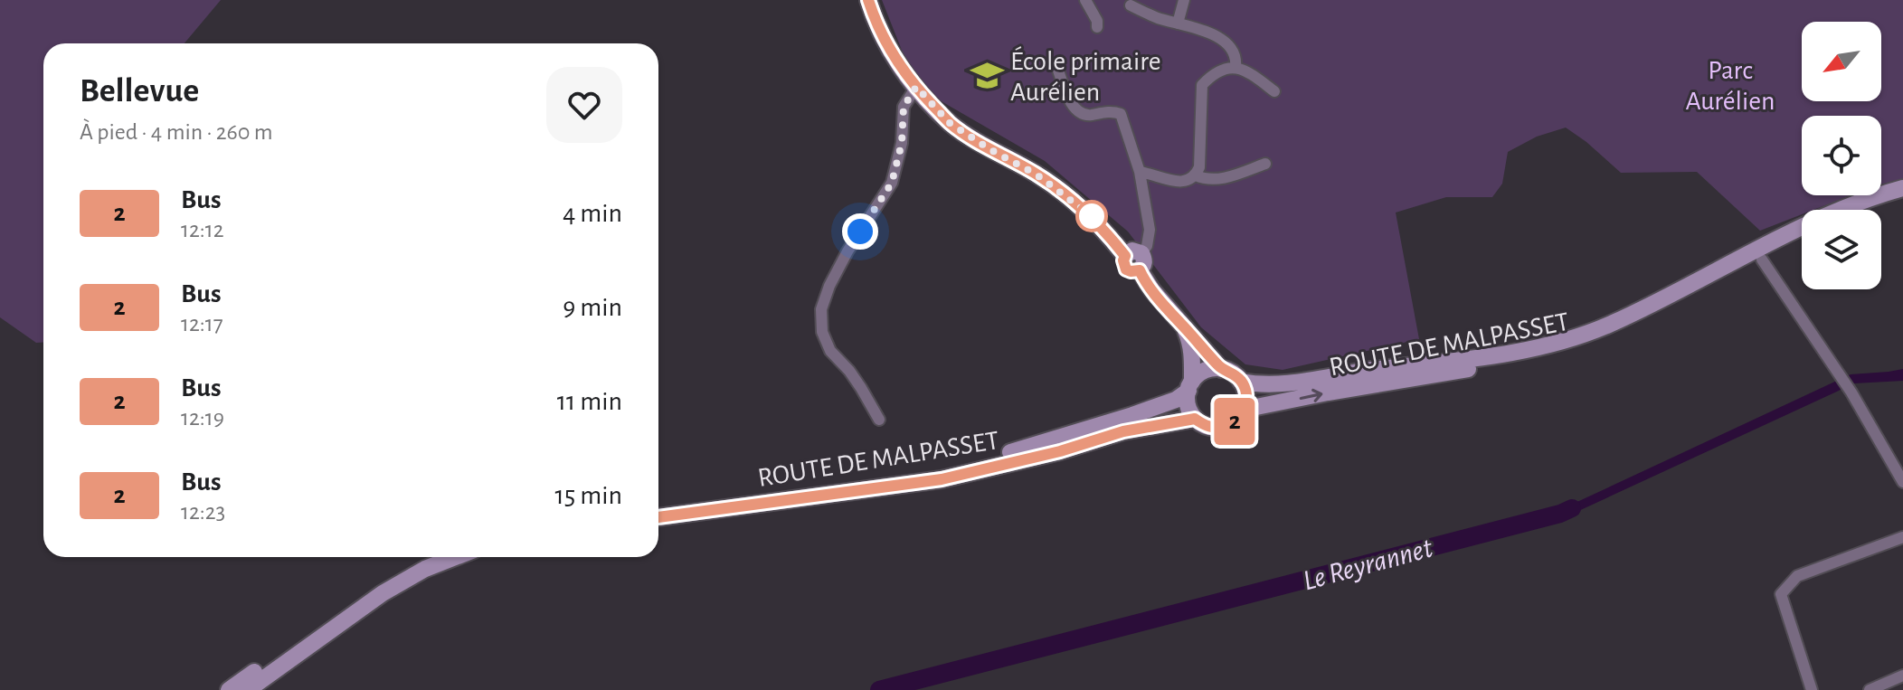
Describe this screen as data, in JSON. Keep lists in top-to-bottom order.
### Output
{
  "streets": {
    "main road": ["ROUTE DE MALPASSET"]
  },
  "water": ["Le Reyrannet"],
  "parks": ["Parc Aurélien"],
  "places": {
    "school or university": ["École primaire Aurélien"]
  },
  "lines": ["bus line 2"],
  "north": "bottom left",
  "page": {
    "on_map": "2",
    "heading": ["Bellevue", "À pied · 4 min · 260 m"],
    "list": [
      {
        "mark": "2",
        "name": "Bus",
        "note": "12:12",
        "value": "4 min"
      },
      {
        "mark": "2",
        "name": "Bus",
        "note": "12:17",
        "value": "9 min"
      },
      {
        "mark": "2",
        "name": "Bus",
        "note": "12:19",
        "value": "11 min"
      },
      {
        "mark": "2",
        "name": "Bus",
        "note": "12:23",
        "value": "15 min"
      }
    ]
  }
}
